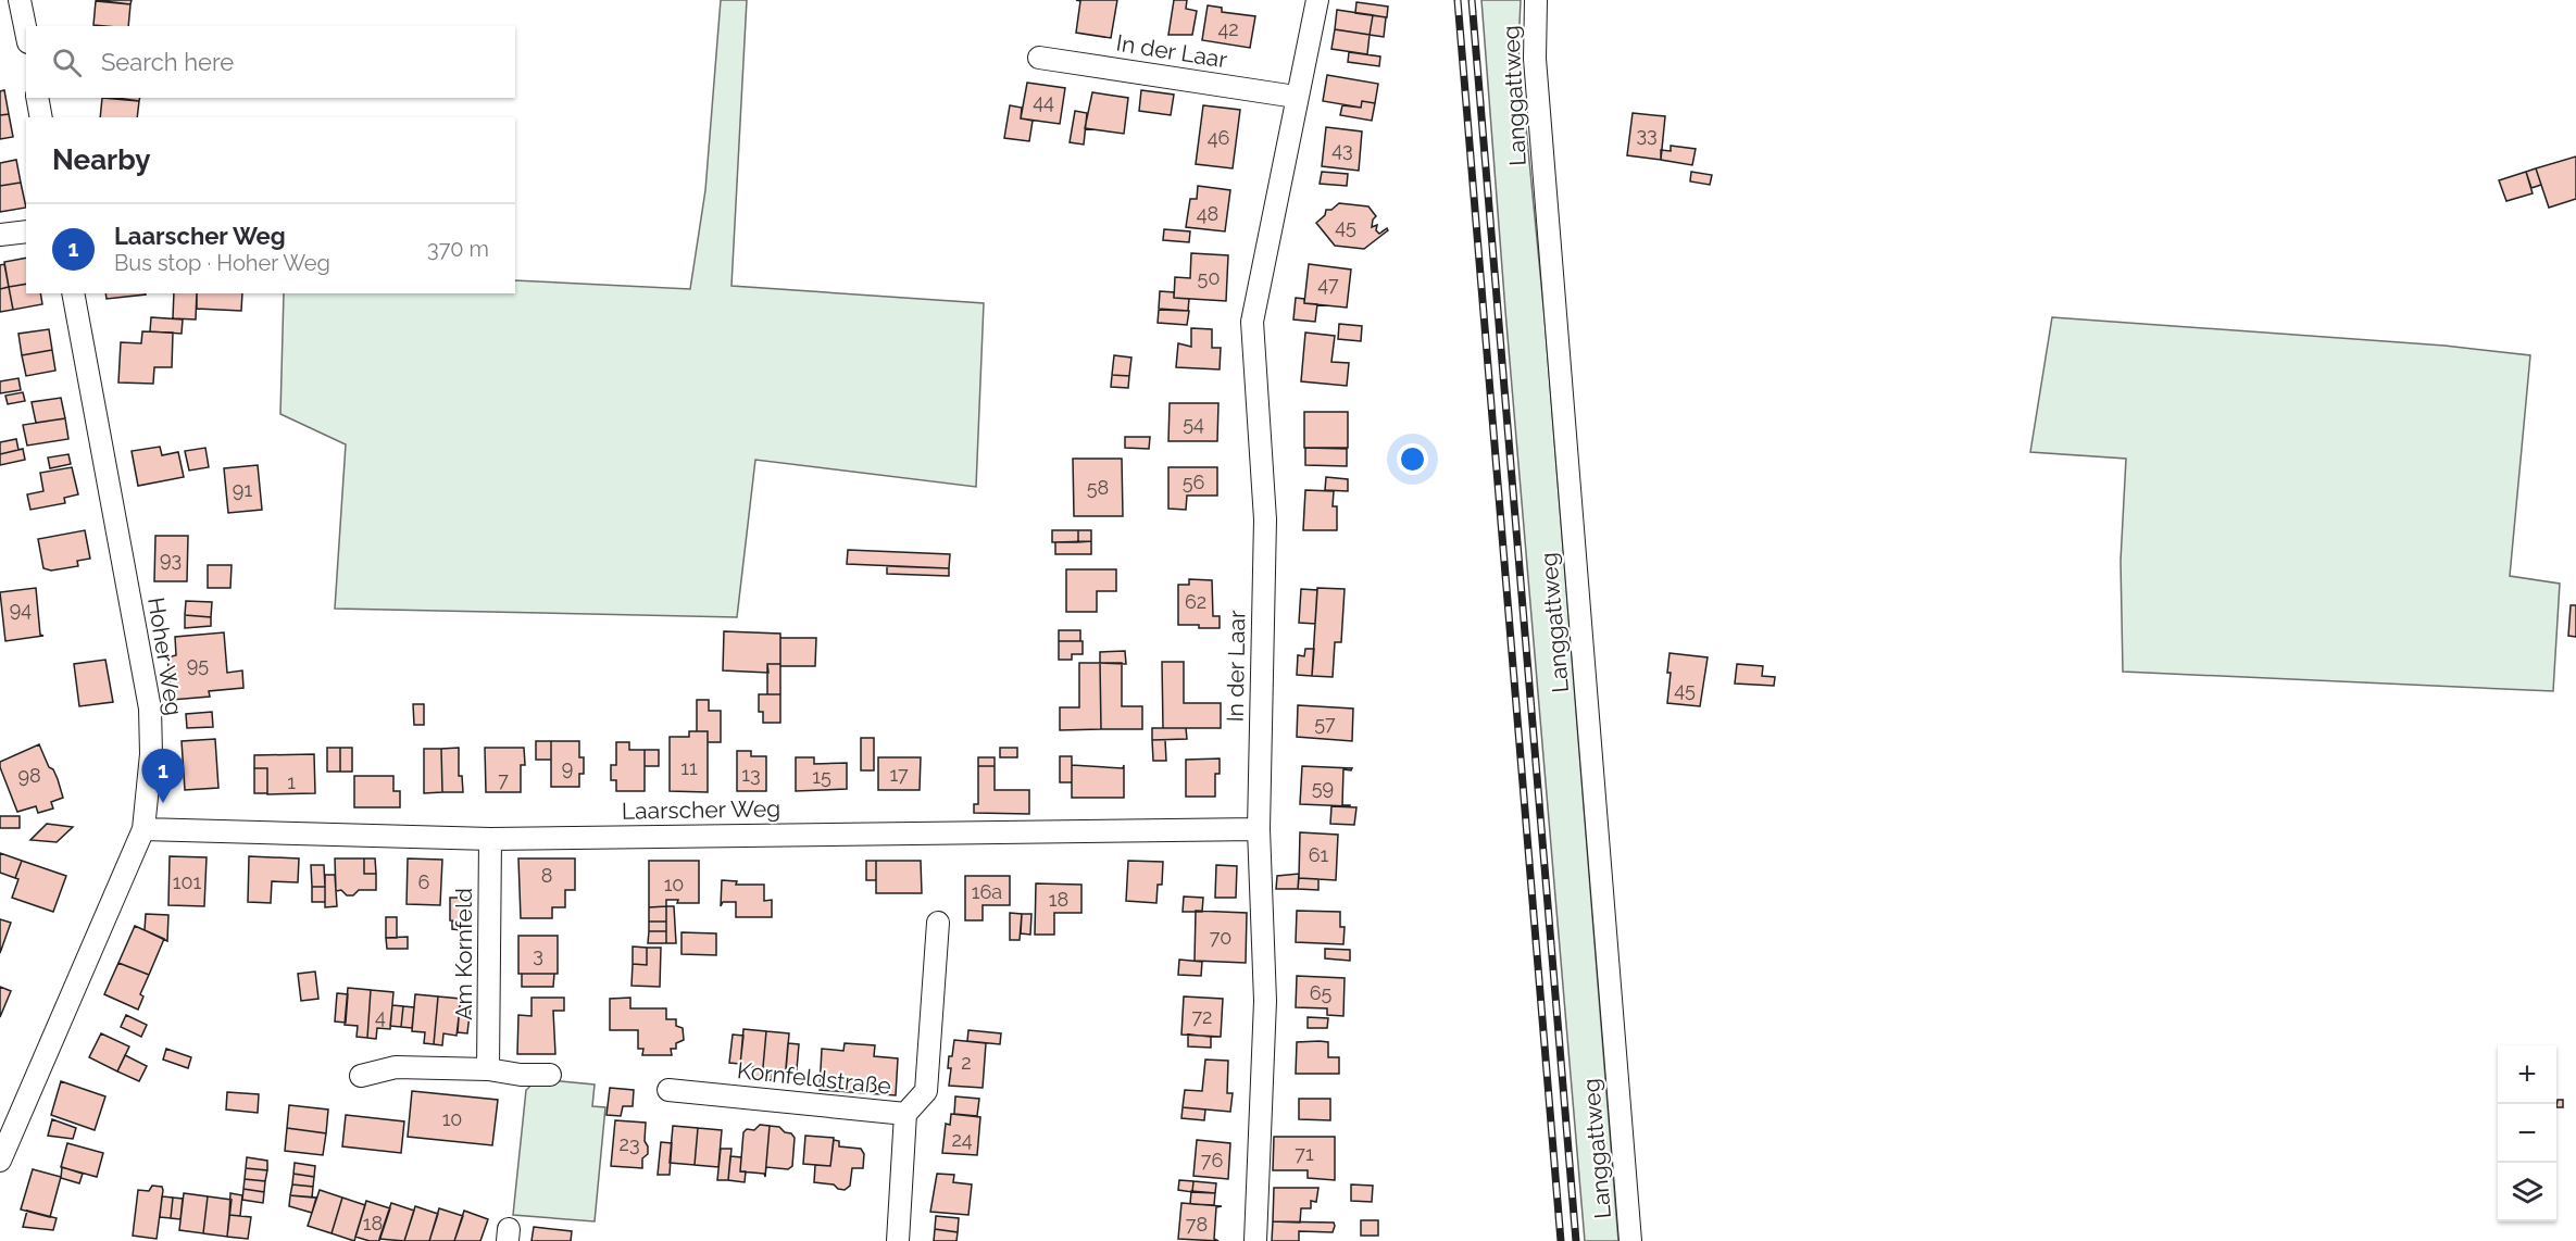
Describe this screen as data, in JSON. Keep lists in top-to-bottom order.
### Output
{
  "streets": {
    "street": [
      "In der Laar",
      "Langgattweg",
      "Hoher Weg",
      "Laarscher Weg",
      "Am Kornfeld",
      "Kornfeldstraße"
    ]
  },
  "crossings": [
    ["In der Laar", "Laarscher Weg"],
    ["Hoher Weg", "Laarscher Weg"],
    ["Laarscher Weg", "Am Kornfeld"]
  ],
  "house_numbers": [
    "42",
    "44",
    "33",
    "46",
    "43",
    "48",
    "45",
    "50",
    "47",
    "54",
    "56",
    "58",
    "91",
    "93",
    "62",
    "94",
    "95",
    "45",
    "57",
    "9",
    "11",
    "13",
    "17",
    "98",
    "15",
    "7",
    "1",
    "59",
    "61",
    "8",
    "101",
    "6",
    "10",
    "16a",
    "18",
    "70",
    "3",
    "65",
    "4",
    "72",
    "2",
    "10",
    "24",
    "23",
    "71",
    "76",
    "18",
    "78"
  ],
  "page": {
    "search": "Search here",
    "heading": "Nearby",
    "list": [
      {
        "mark": "1",
        "name": "Laarscher Weg",
        "note": "Bus stop · Hoher Weg",
        "value": "370 m"
      }
    ],
    "pins": "1",
    "map_buttons": ["+", "−"]
  }
}
